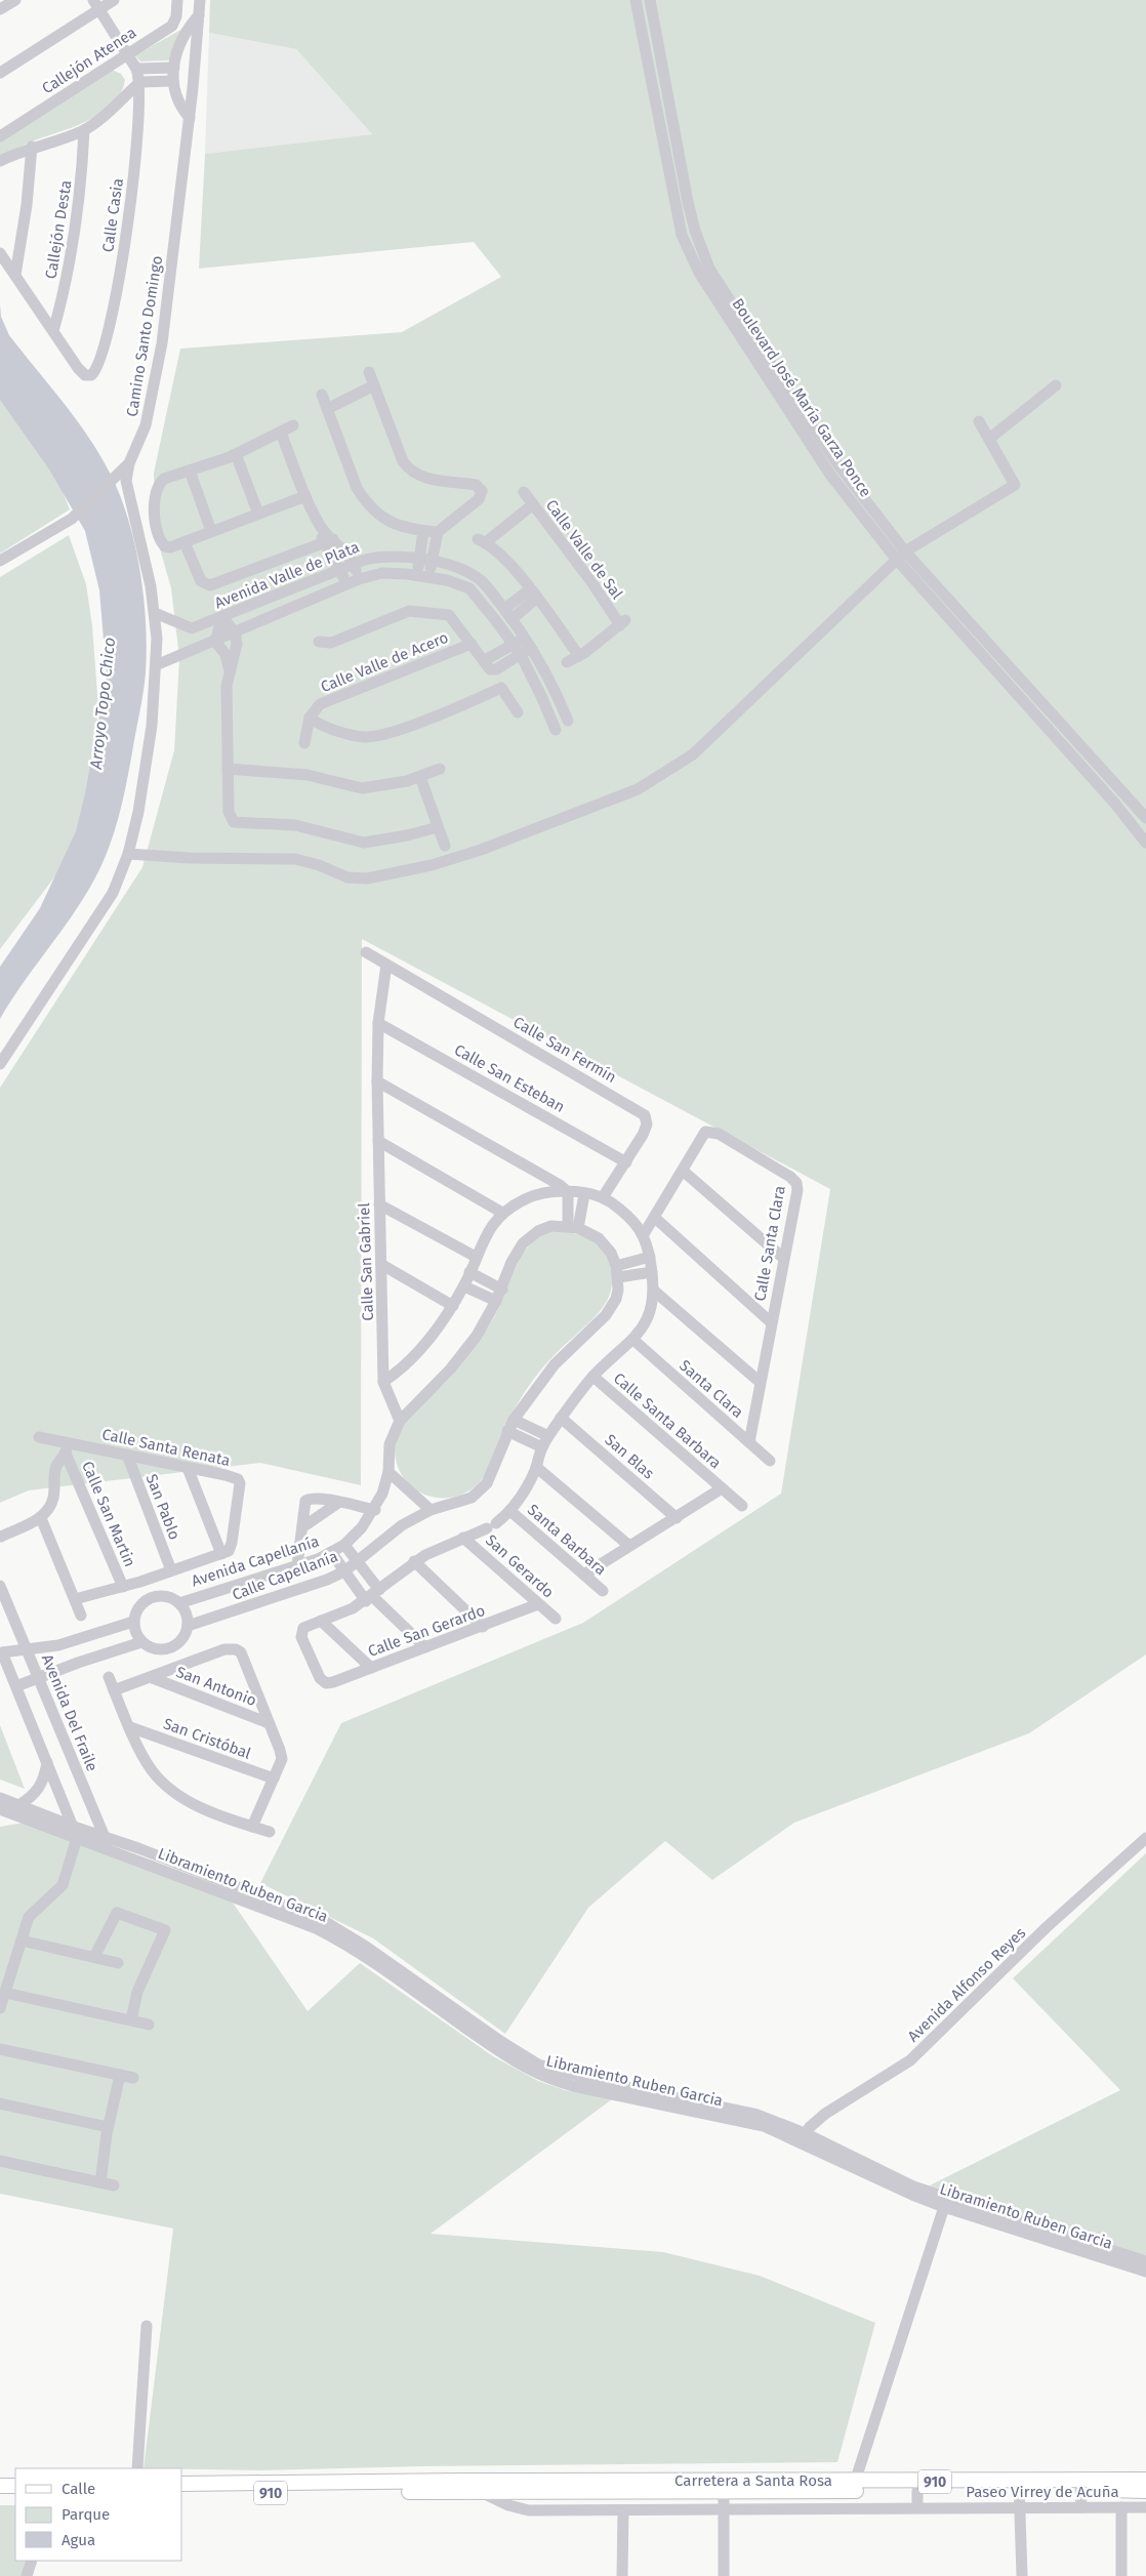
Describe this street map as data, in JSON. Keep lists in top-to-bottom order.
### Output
{
  "streets": {
    "main road": ["Carretera a Santa Rosa", "910"],
    "street": [
      "Callejón Atenea",
      "Calle Casia",
      "Callejón Desta",
      "Camino Santo Domingo",
      "Boulevard José María Garza Ponce",
      "Calle Valle de Sal",
      "Avenida Valle de Plata",
      "Calle Valle de Acero",
      "Calle San Fermín",
      "Calle San Esteban",
      "Calle Santa Clara",
      "Calle San Gabriel",
      "Santa Clara",
      "Calle Santa Barbara",
      "Calle Santa Renata",
      "San Blas",
      "San Pablo",
      "Calle San Martin",
      "Santa Barbara",
      "Avenida Capellanía",
      "San Gerardo",
      "Calle Capellanía",
      "Calle San Gerardo",
      "San Antonio",
      "Avenida Del Fraile",
      "San Cristóbal",
      "Libramiento Ruben Garcia",
      "Avenida Alfonso Reyes",
      "Paseo Virrey de Acuña"
    ]
  },
  "crossings": [
    ["Callejón Atenea", "Calle Casia"],
    ["Calle Casia", "Callejón Desta"],
    ["Camino Santo Domingo", "Avenida Valle de Plata"],
    ["Calle San Fermín", "Calle San Esteban"],
    ["Calle San Fermín", "Calle Santa Barbara"],
    ["Calle Santa Clara", "Santa Clara"],
    ["Calle Santa Clara", "Calle Santa Barbara"],
    ["Calle San Gabriel", "Avenida Capellanía"],
    ["Santa Clara", "Calle Santa Barbara"],
    ["Calle Santa Barbara", "San Blas"],
    ["Calle Santa Barbara", "Santa Barbara"],
    ["Calle Santa Barbara", "San Gerardo"],
    ["Calle Santa Renata", "San Pablo"],
    ["Calle Santa Renata", "Calle San Martin"],
    ["Avenida Capellanía", "Calle Capellanía"],
    ["San Gerardo", "Calle San Gerardo"],
    ["Avenida Del Fraile", "Libramiento Ruben Garcia"],
    ["Libramiento Ruben Garcia", "Avenida Alfonso Reyes"],
    ["Carretera a Santa Rosa", "910"],
    ["Carretera a Santa Rosa", "Paseo Virrey de Acuña"]
  ],
  "water": ["Arroyo Topo Chico"],
  "legend": ["Calle", "Parque", "Agua"]
}
